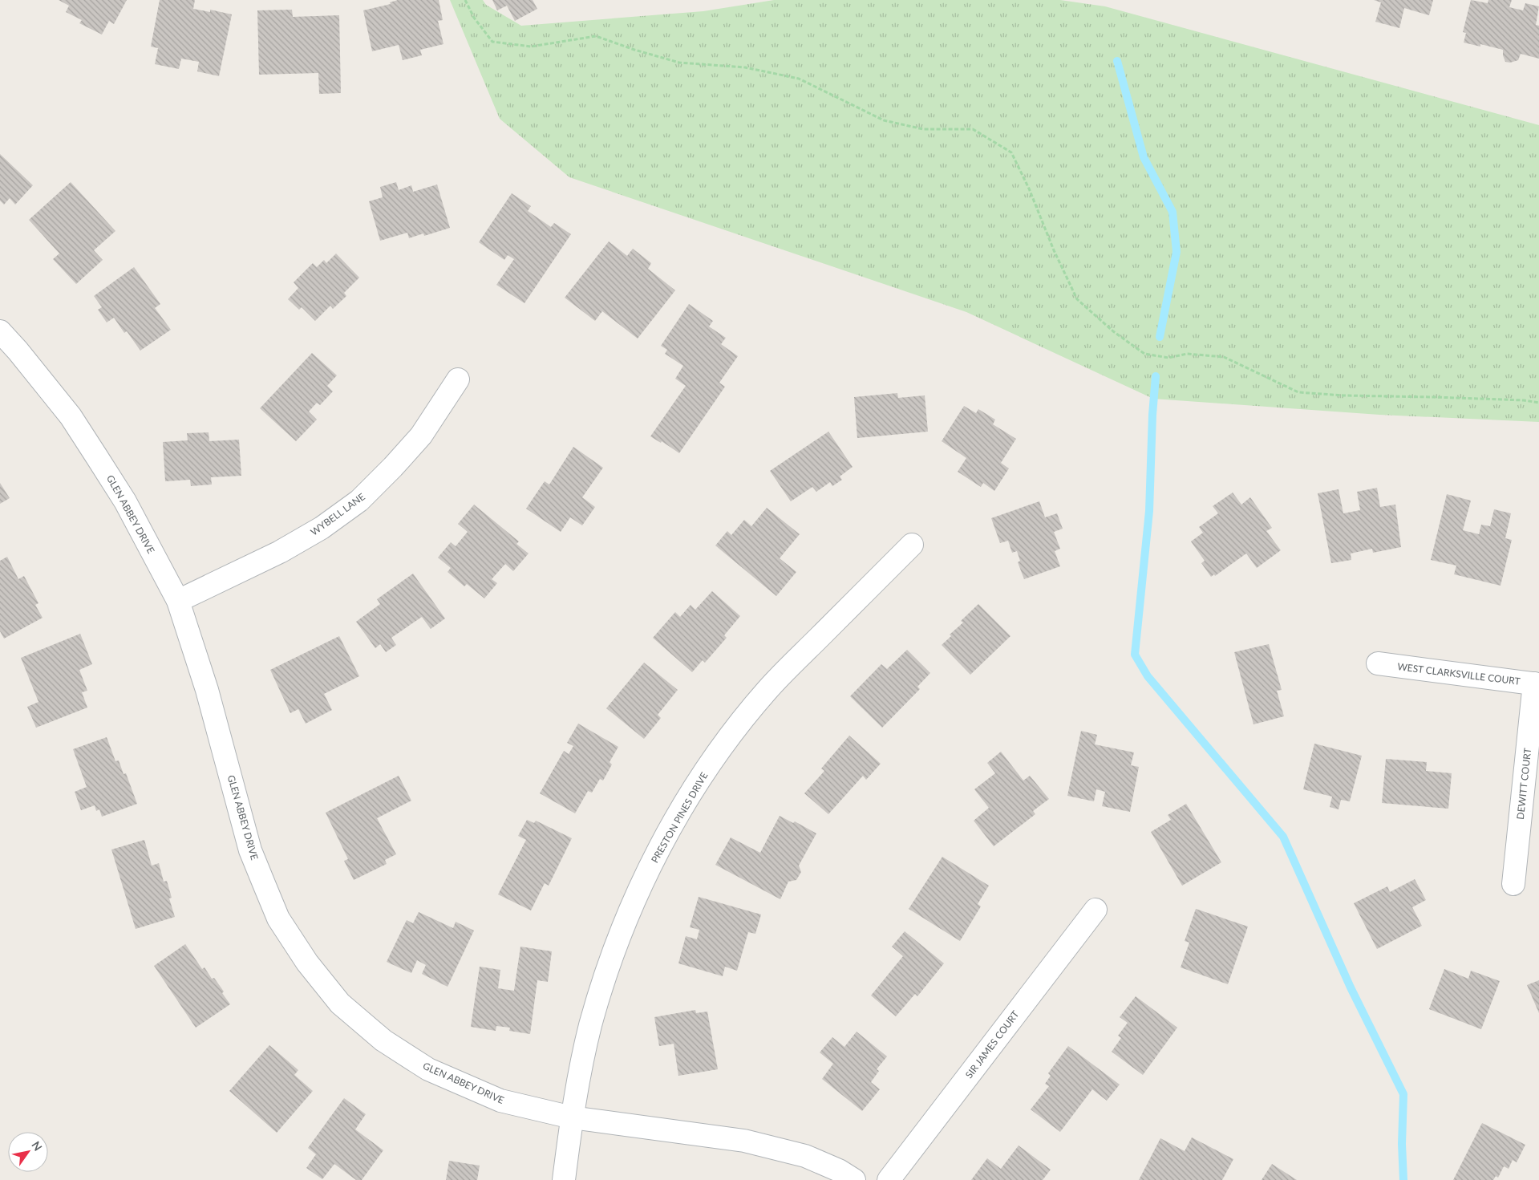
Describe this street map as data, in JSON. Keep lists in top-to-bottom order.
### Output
{
  "streets": {
    "street": [
      "GLEN ABBEY DRIVE",
      "WYBELL LANE",
      "WEST CLARKSVILLE COURT",
      "DEWITT COURT",
      "PRESTON PINES DRIVE",
      "SIR JAMES COURT"
    ]
  },
  "crossings": [
    ["GLEN ABBEY DRIVE", "WYBELL LANE"],
    ["GLEN ABBEY DRIVE", "PRESTON PINES DRIVE"],
    ["WEST CLARKSVILLE COURT", "DEWITT COURT"]
  ],
  "north": "top right"
}
